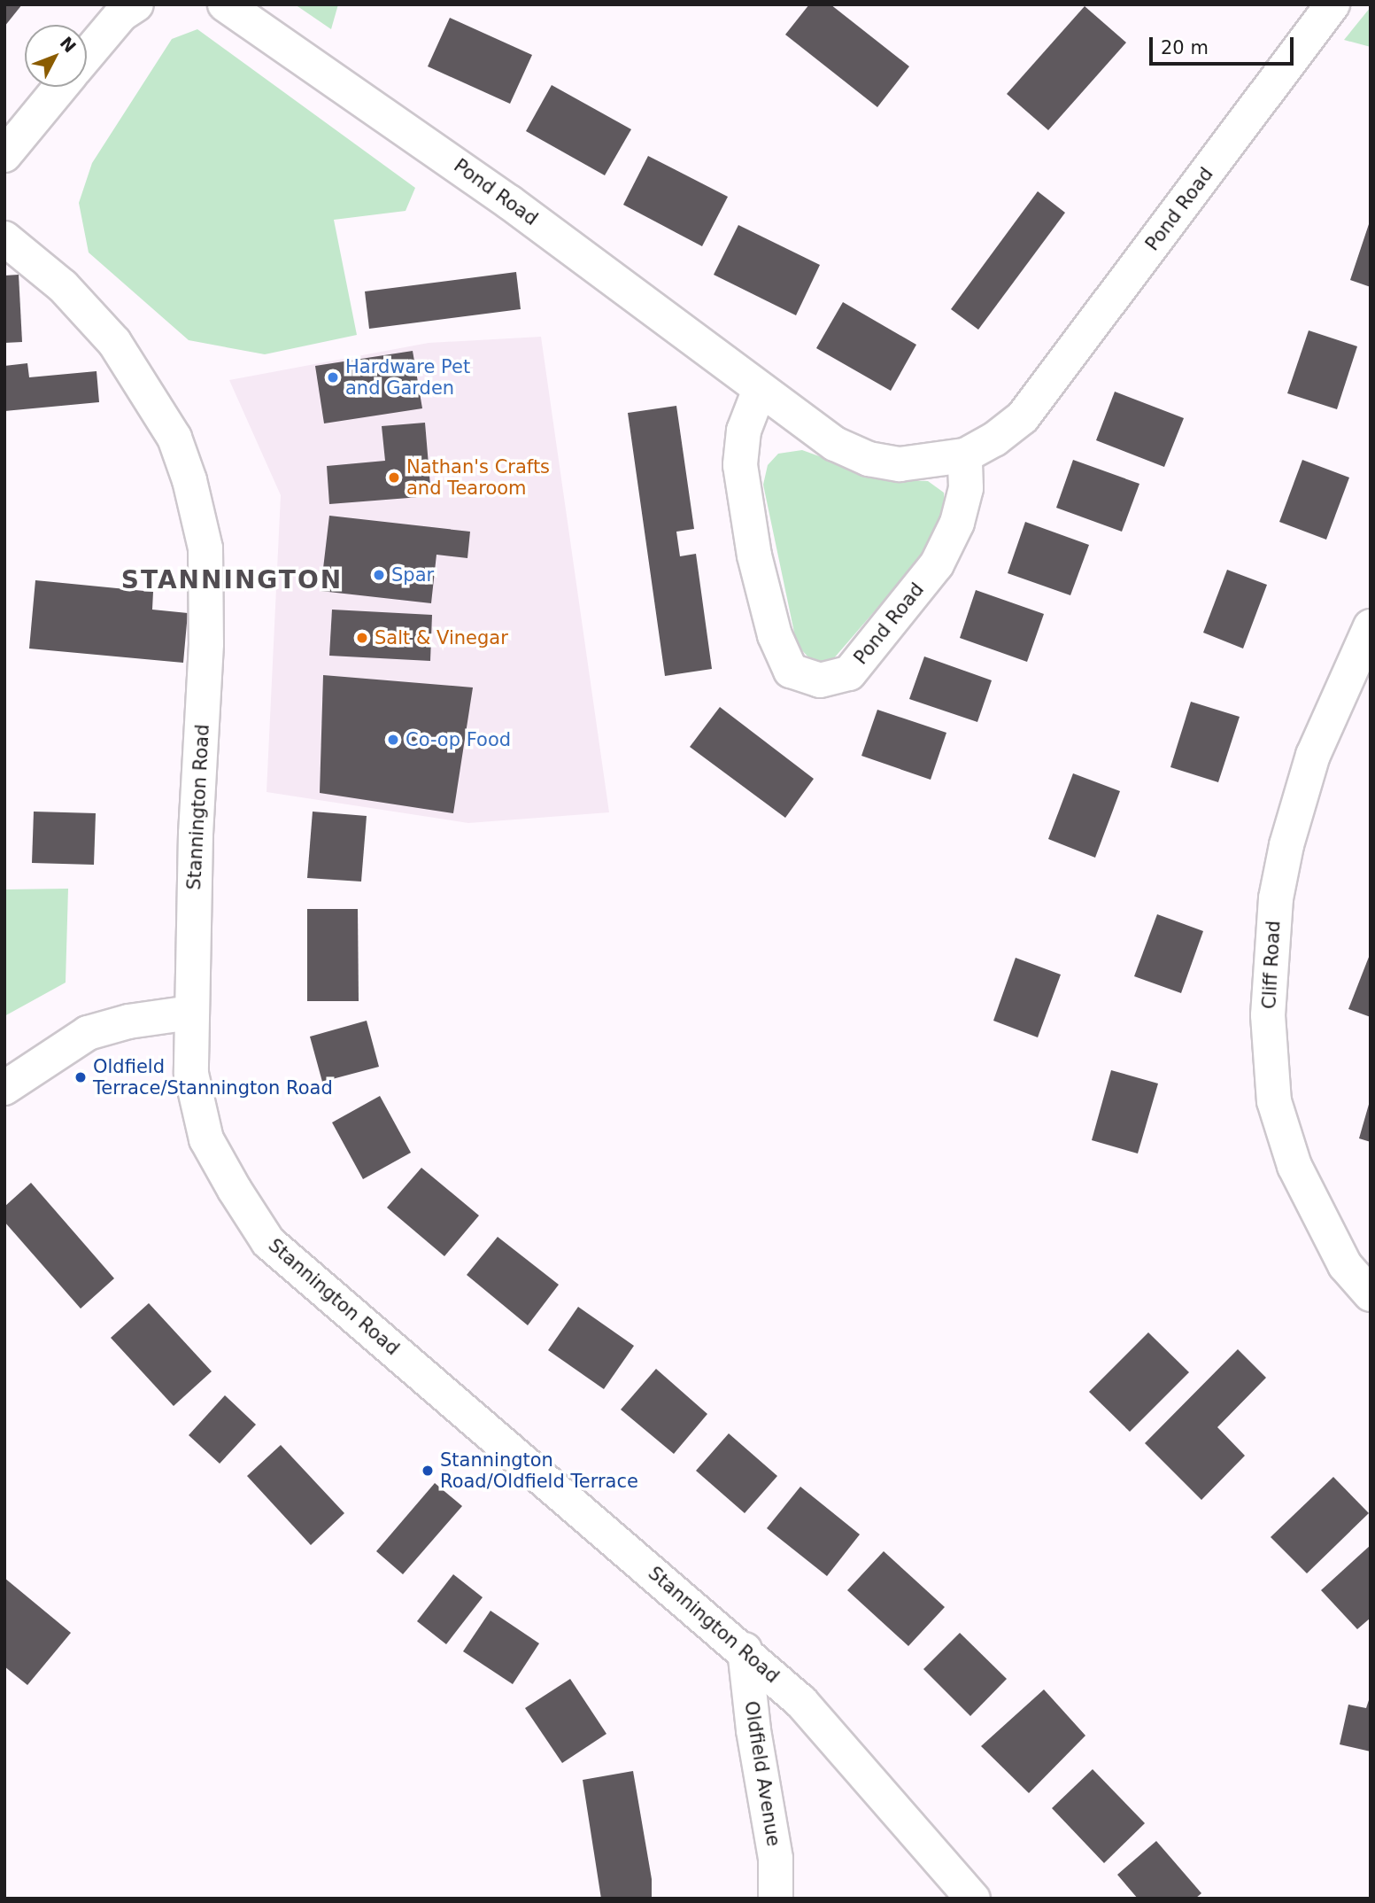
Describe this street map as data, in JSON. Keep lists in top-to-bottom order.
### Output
{
  "streets": {
    "street": [
      "Pond Road",
      "Stannington Road",
      "Cliff Road",
      "Oldfield Avenue"
    ]
  },
  "crossings": [
    ["Stannington Road", "Oldfield Avenue"]
  ],
  "districts": ["STANNINGTON"],
  "places": [
    "Hardware Pet and Garden",
    "Nathan's Crafts and Tearoom",
    "Spar",
    "Salt & Vinegar",
    "Co-op Food",
    "Oldfield Terrace/Stannington Road",
    "Stannington Road/Oldfield Terrace"
  ],
  "scale_bar": "20 m",
  "north": "top right"
}
